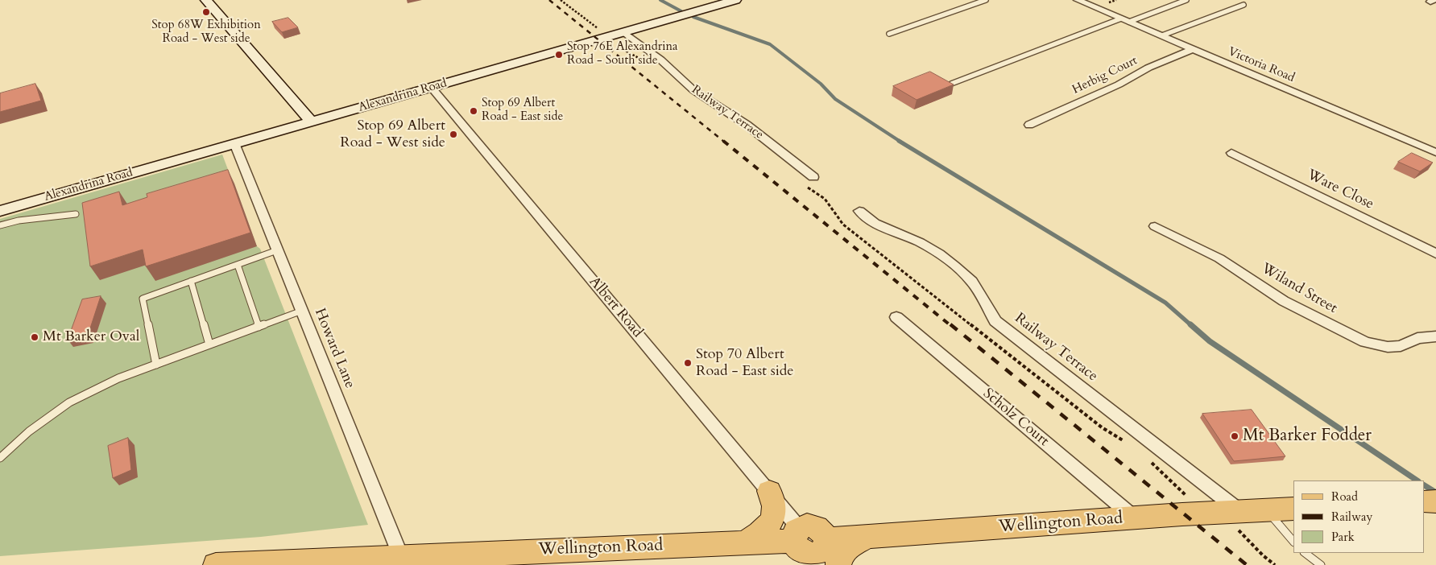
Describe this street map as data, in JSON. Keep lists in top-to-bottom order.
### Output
{
  "streets": {
    "main road": ["Alexandrina Road", "Wellington Road"],
    "street": [
      "Victoria Road",
      "Herbig Court",
      "Railway Terrace",
      "Ware Close",
      "Wiland Street",
      "Albert Road",
      "Howard Lane",
      "Scholz Court"
    ]
  },
  "crossings": [
    ["Victoria Road", "Herbig Court"],
    ["Alexandrina Road", "Railway Terrace"],
    ["Alexandrina Road", "Albert Road"],
    ["Alexandrina Road", "Howard Lane"],
    ["Railway Terrace", "Wellington Road"],
    ["Albert Road", "Wellington Road"],
    ["Howard Lane", "Wellington Road"],
    ["Scholz Court", "Wellington Road"]
  ],
  "places": [
    "Stop 68W Exhibition Road - West side",
    "Stop 76E Alexandrina Road - South side",
    "Stop 69 Albert Road - East side",
    "Stop 69 Albert Road - West side",
    "Mt Barker Oval",
    "Stop 70 Albert Road - East side",
    "Mt Barker Fodder"
  ],
  "legend": ["Road", "Railway", "Park"]
}
